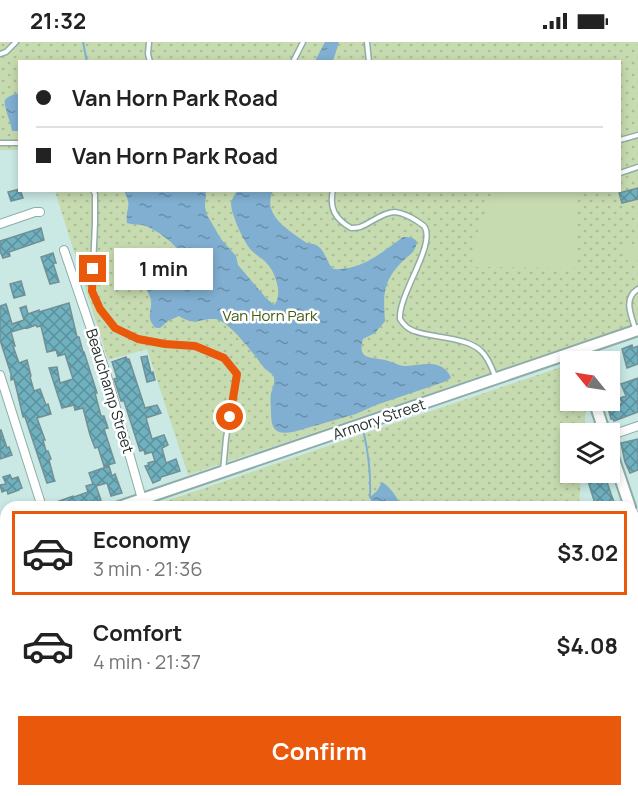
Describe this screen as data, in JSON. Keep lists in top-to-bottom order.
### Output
{
  "streets": {
    "main road": ["Armory Street"],
    "street": ["Beauchamp Street"]
  },
  "crossings": [
    ["Beauchamp Street", "Armory Street"]
  ],
  "parks": ["Van Horn Park"],
  "north": "top left",
  "page": {
    "status": "21:32",
    "banner": ["Van Horn Park Road", "Van Horn Park Road"],
    "bubble": "1 min",
    "list": [
      {
        "name": "Economy",
        "note": "3 min · 21:36",
        "value": "$3.02"
      },
      {
        "name": "Comfort",
        "note": "4 min · 21:37",
        "value": "$4.08"
      }
    ],
    "buttons": "Confirm"
  }
}
